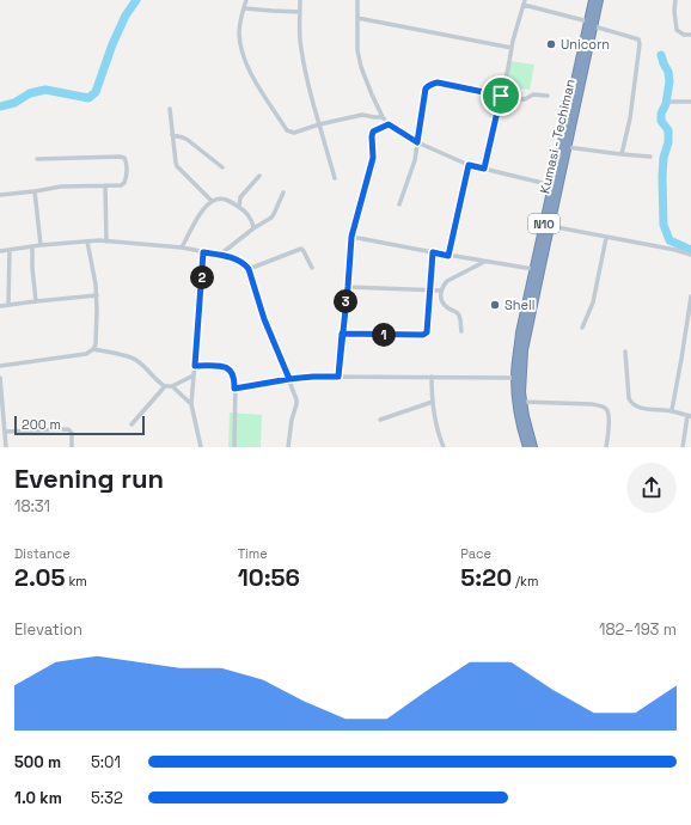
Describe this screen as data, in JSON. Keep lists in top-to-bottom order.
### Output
{
  "streets": {
    "highway": ["Kumasi - Techiman", "N10"]
  },
  "crossings": [
    ["Kumasi - Techiman", "N10"]
  ],
  "places": ["Unicorn", "Shell"],
  "scale_bar": "200 m",
  "page": {
    "pins": ["2", "3", "1"],
    "scale": "200 m",
    "heading": ["Evening run", "18:31"],
    "stats": [
      ["Distance", "2.05 km"],
      ["Time", "10:56"],
      ["Pace", "5:20 /km"]
    ],
    "chart": ["Elevation", "182–193 m"],
    "list": [
      {
        "name": "500 m",
        "note": "5:01"
      },
      {
        "name": "1.0 km",
        "note": "5:32"
      }
    ]
  }
}
